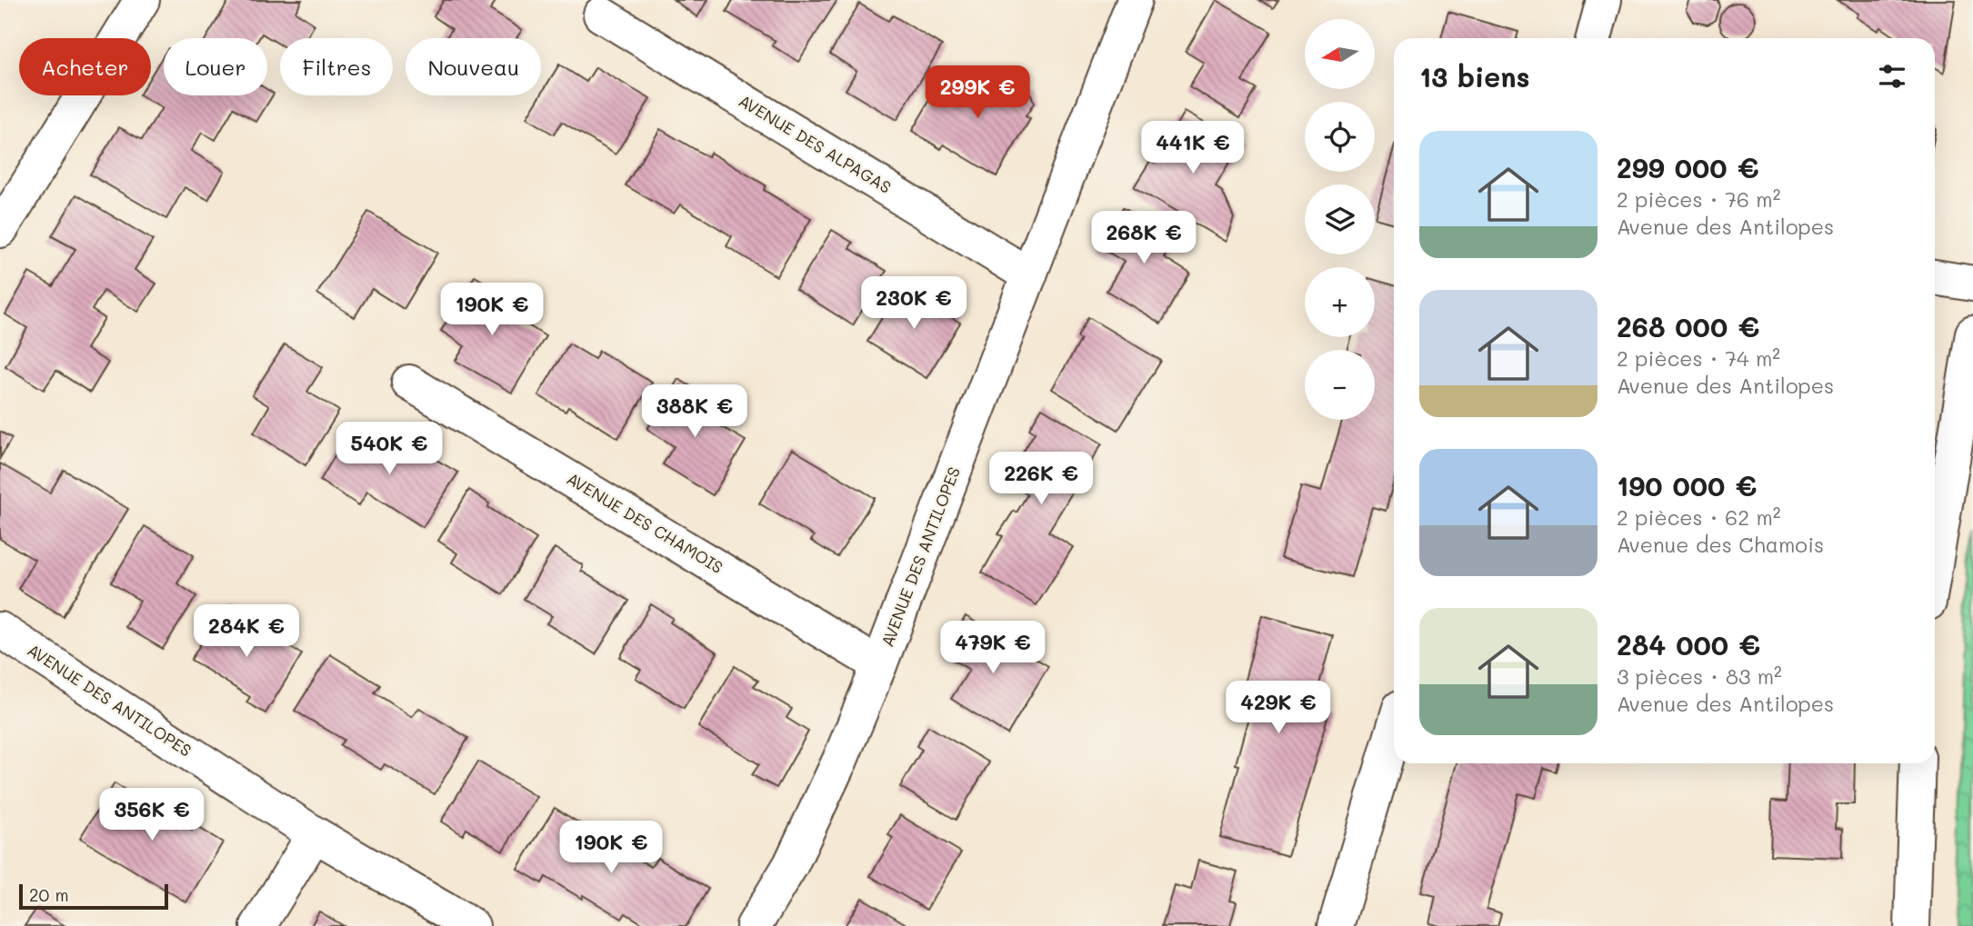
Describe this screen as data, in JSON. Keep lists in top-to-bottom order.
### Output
{
  "streets": {
    "street": ["AVENUE DES ALPAGAS", "AVENUE DES CHAMOIS", "AVENUE DES ANTILOPES"]
  },
  "crossings": [
    ["AVENUE DES ALPAGAS", "AVENUE DES ANTILOPES"],
    ["AVENUE DES CHAMOIS", "AVENUE DES ANTILOPES"]
  ],
  "scale_bar": "20 m",
  "north": "left",
  "page": {
    "map_buttons": ["+", "−"],
    "chip": [
      "Acheter",
      "Louer",
      "Filtres",
      "Nouveau"
    ],
    "heading": "13 biens",
    "price": [
      "299K €",
      "441K €",
      "268K €",
      "230K €",
      "190K €",
      "388K €",
      "540K €",
      "226K €",
      "284K €",
      "479K €",
      "429K €",
      "356K €",
      "190K €"
    ],
    "list": [
      {
        "name": "299 000 €",
        "note": "2 pièces · 76 m² · Avenue des Antilopes"
      },
      {
        "name": "268 000 €",
        "note": "2 pièces · 74 m² · Avenue des Antilopes"
      },
      {
        "name": "190 000 €",
        "note": "2 pièces · 62 m² · Avenue des Chamois"
      },
      {
        "name": "284 000 €",
        "note": "3 pièces · 83 m² · Avenue des Antilopes"
      }
    ],
    "scale": "20 m"
  }
}
